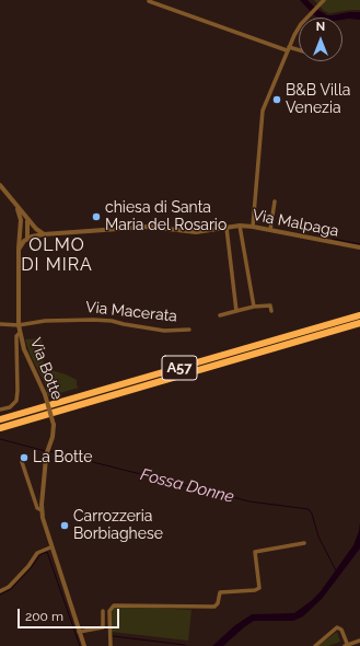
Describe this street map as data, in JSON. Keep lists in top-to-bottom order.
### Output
{
  "streets": {
    "highway": ["A57"],
    "street": ["Via Malpaga", "Via Macerata", "Via Botte"]
  },
  "crossings": [
    ["Via Macerata", "Via Botte"]
  ],
  "districts": ["OLMO DI MIRA"],
  "water": ["Fossa Donne"],
  "places": [
    "B&B Villa Venezia",
    "chiesa di Santa Maria del Rosario",
    "La Botte",
    "Carrozzeria Borbiaghese"
  ],
  "scale_bar": "200 m",
  "north": "top"
}
